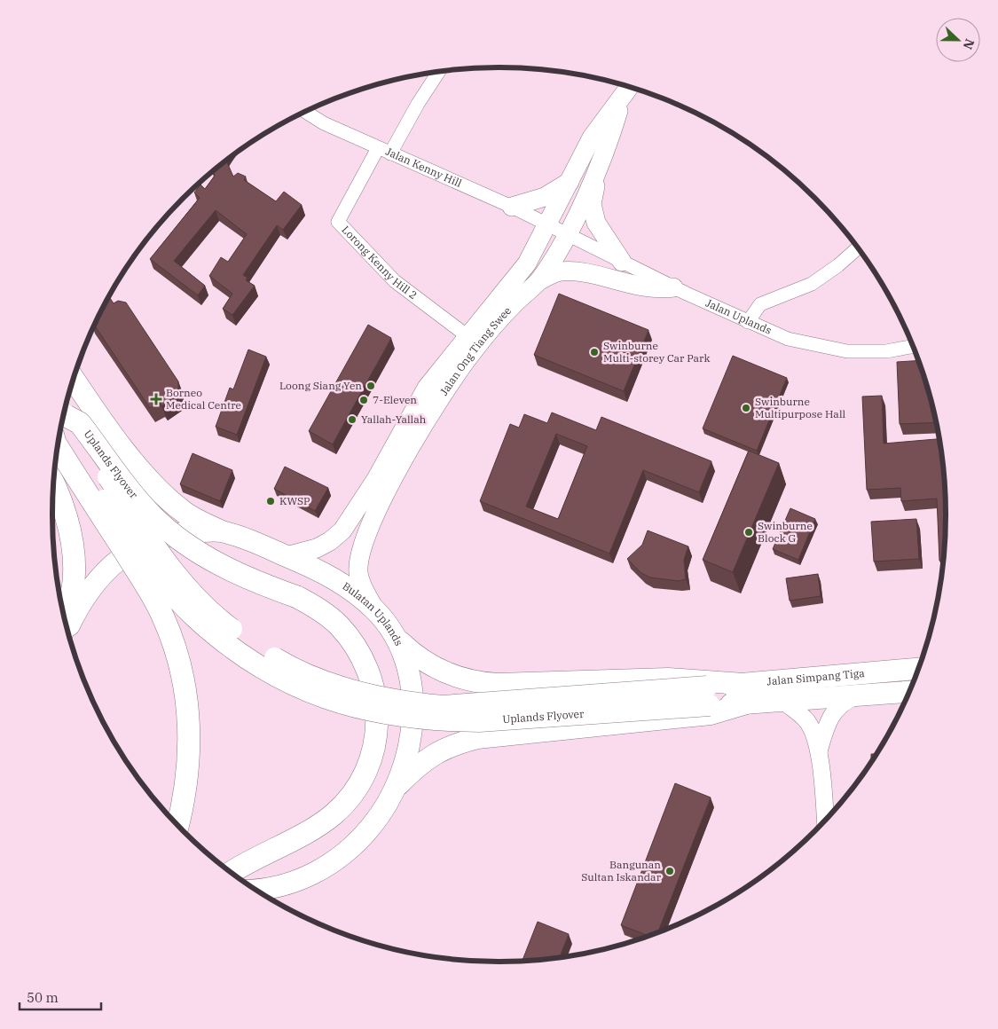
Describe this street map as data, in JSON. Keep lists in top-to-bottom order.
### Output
{
  "streets": {
    "highway": ["Uplands Flyover"],
    "main road": ["Jalan Ong Tiang Swee", "Bulatan Uplands", "Jalan Simpang Tiga"],
    "street": ["Jalan Kenny Hill", "Lorong Kenny Hill 2", "Jalan Uplands"]
  },
  "crossings": [
    ["Jalan Kenny Hill", "Lorong Kenny Hill 2"],
    ["Jalan Kenny Hill", "Jalan Uplands"],
    ["Jalan Kenny Hill", "Jalan Ong Tiang Swee"],
    ["Lorong Kenny Hill 2", "Jalan Ong Tiang Swee"],
    ["Jalan Uplands", "Jalan Ong Tiang Swee"],
    ["Jalan Ong Tiang Swee", "Bulatan Uplands"],
    ["Uplands Flyover", "Jalan Simpang Tiga"]
  ],
  "places": {
    "other": [
      "Swinburne Multi-storey Car Park",
      "Loong Siang Yen",
      "7-Eleven",
      "Swinburne Multipurpose Hall",
      "Yallah-Yallah",
      "KWSP",
      "Swinburne Block G",
      "Bangunan Sultan Iskandar"
    ],
    "health": ["Borneo Medical Centre"]
  },
  "scale_bar": "50 m",
  "north": "right"
}
